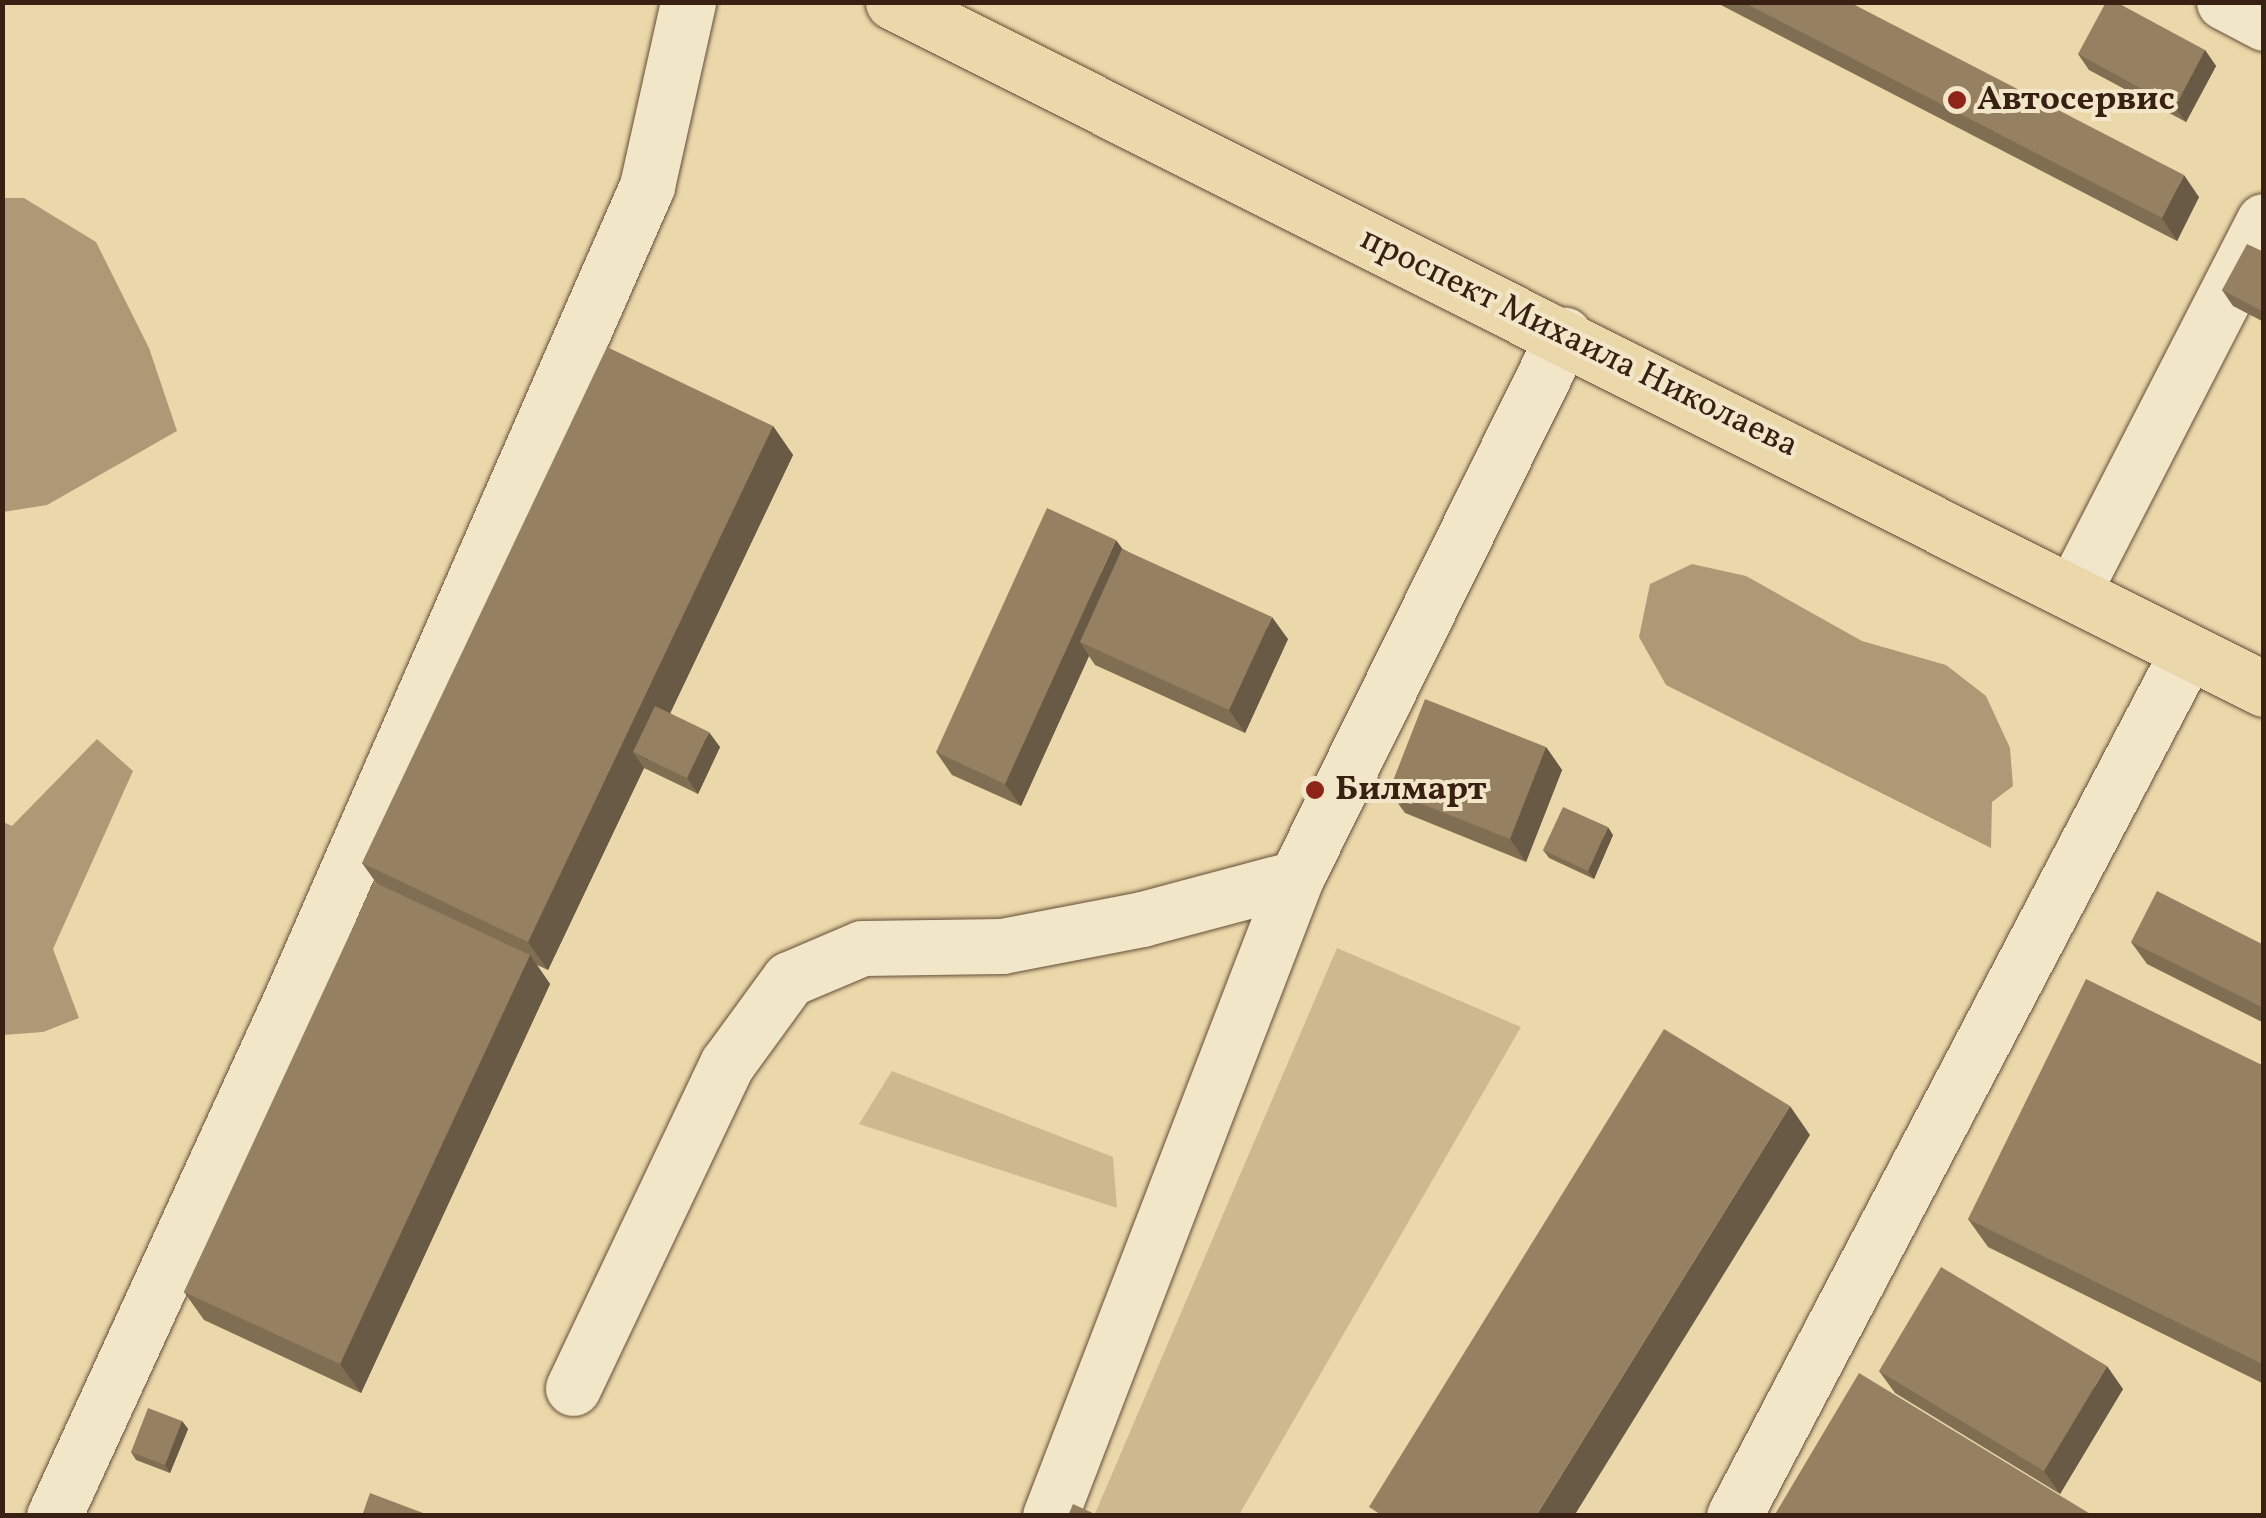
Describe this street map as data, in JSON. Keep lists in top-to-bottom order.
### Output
{
  "streets": {
    "main road": ["проспект Михаила Николаева"]
  },
  "places": ["Автосервис", "Билмарт"]
}
